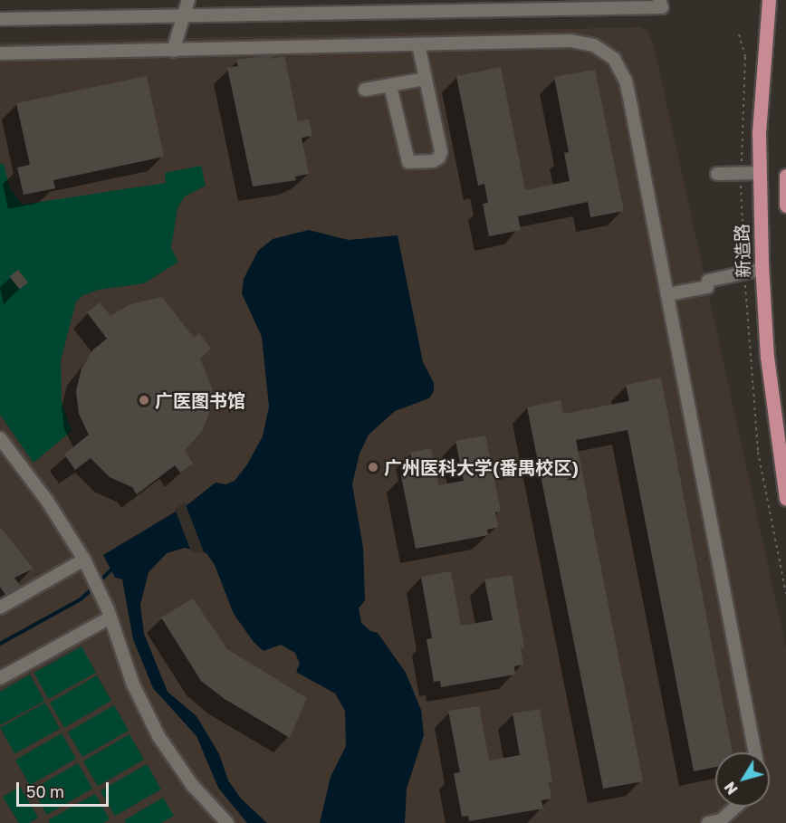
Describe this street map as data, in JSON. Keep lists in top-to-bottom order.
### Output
{
  "streets": {
    "main road": ["新造路"]
  },
  "places": ["广医图书馆", "广州医科大学(番禺校区)"],
  "scale_bar": "50 m",
  "north": "bottom left"
}
